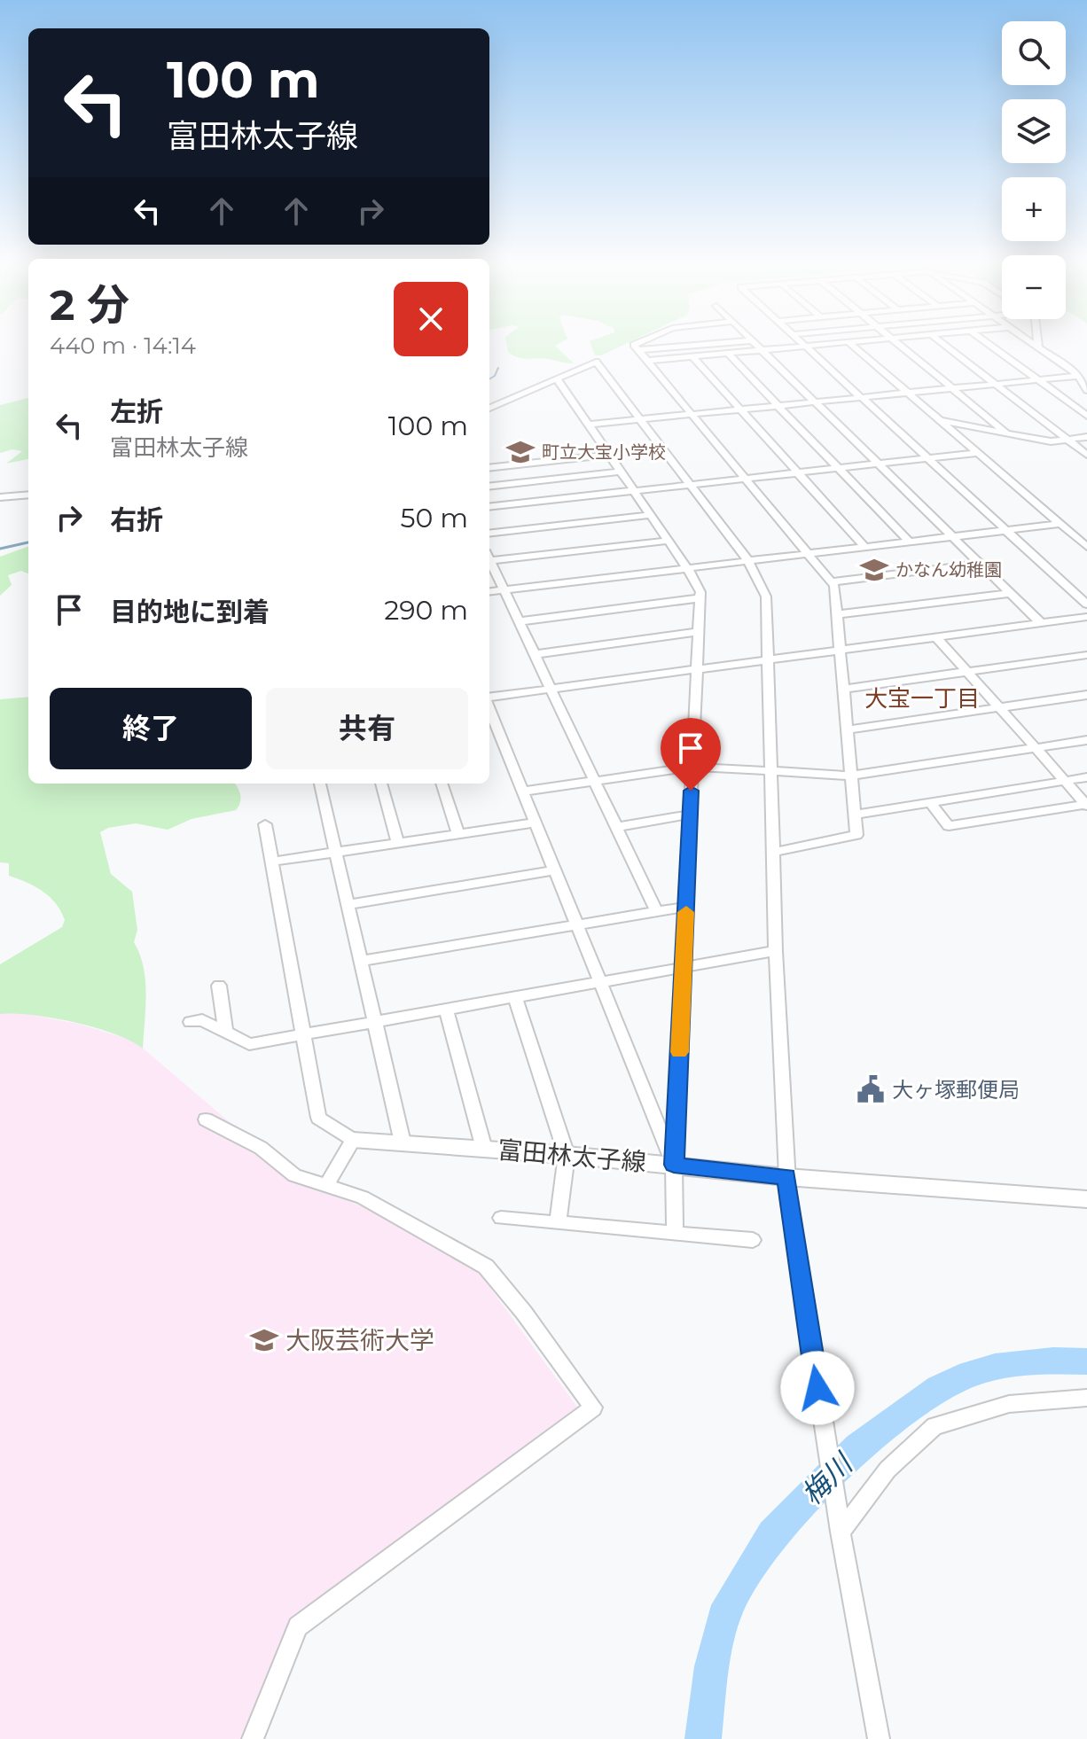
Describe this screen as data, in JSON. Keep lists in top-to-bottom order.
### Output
{
  "streets": {
    "main road": ["富田林太子線"]
  },
  "districts": ["大宝一丁目"],
  "water": ["梅川"],
  "places": {
    "school or university": ["町立大宝小学校", "かなん幼稚園", "大阪芸術大学"],
    "public building": ["大ヶ塚郵便局"]
  },
  "page": {
    "map_buttons": ["+", "−"],
    "turn": ["100 m", "富田林太子線"],
    "heading": ["2 分", "440 m · 14:14"],
    "list": [
      {
        "name": "左折",
        "note": "富田林太子線",
        "value": "100 m"
      },
      {
        "name": "右折",
        "value": "50 m"
      },
      {
        "name": "目的地に到着",
        "value": "290 m"
      }
    ],
    "buttons": ["終了", "共有"]
  }
}
